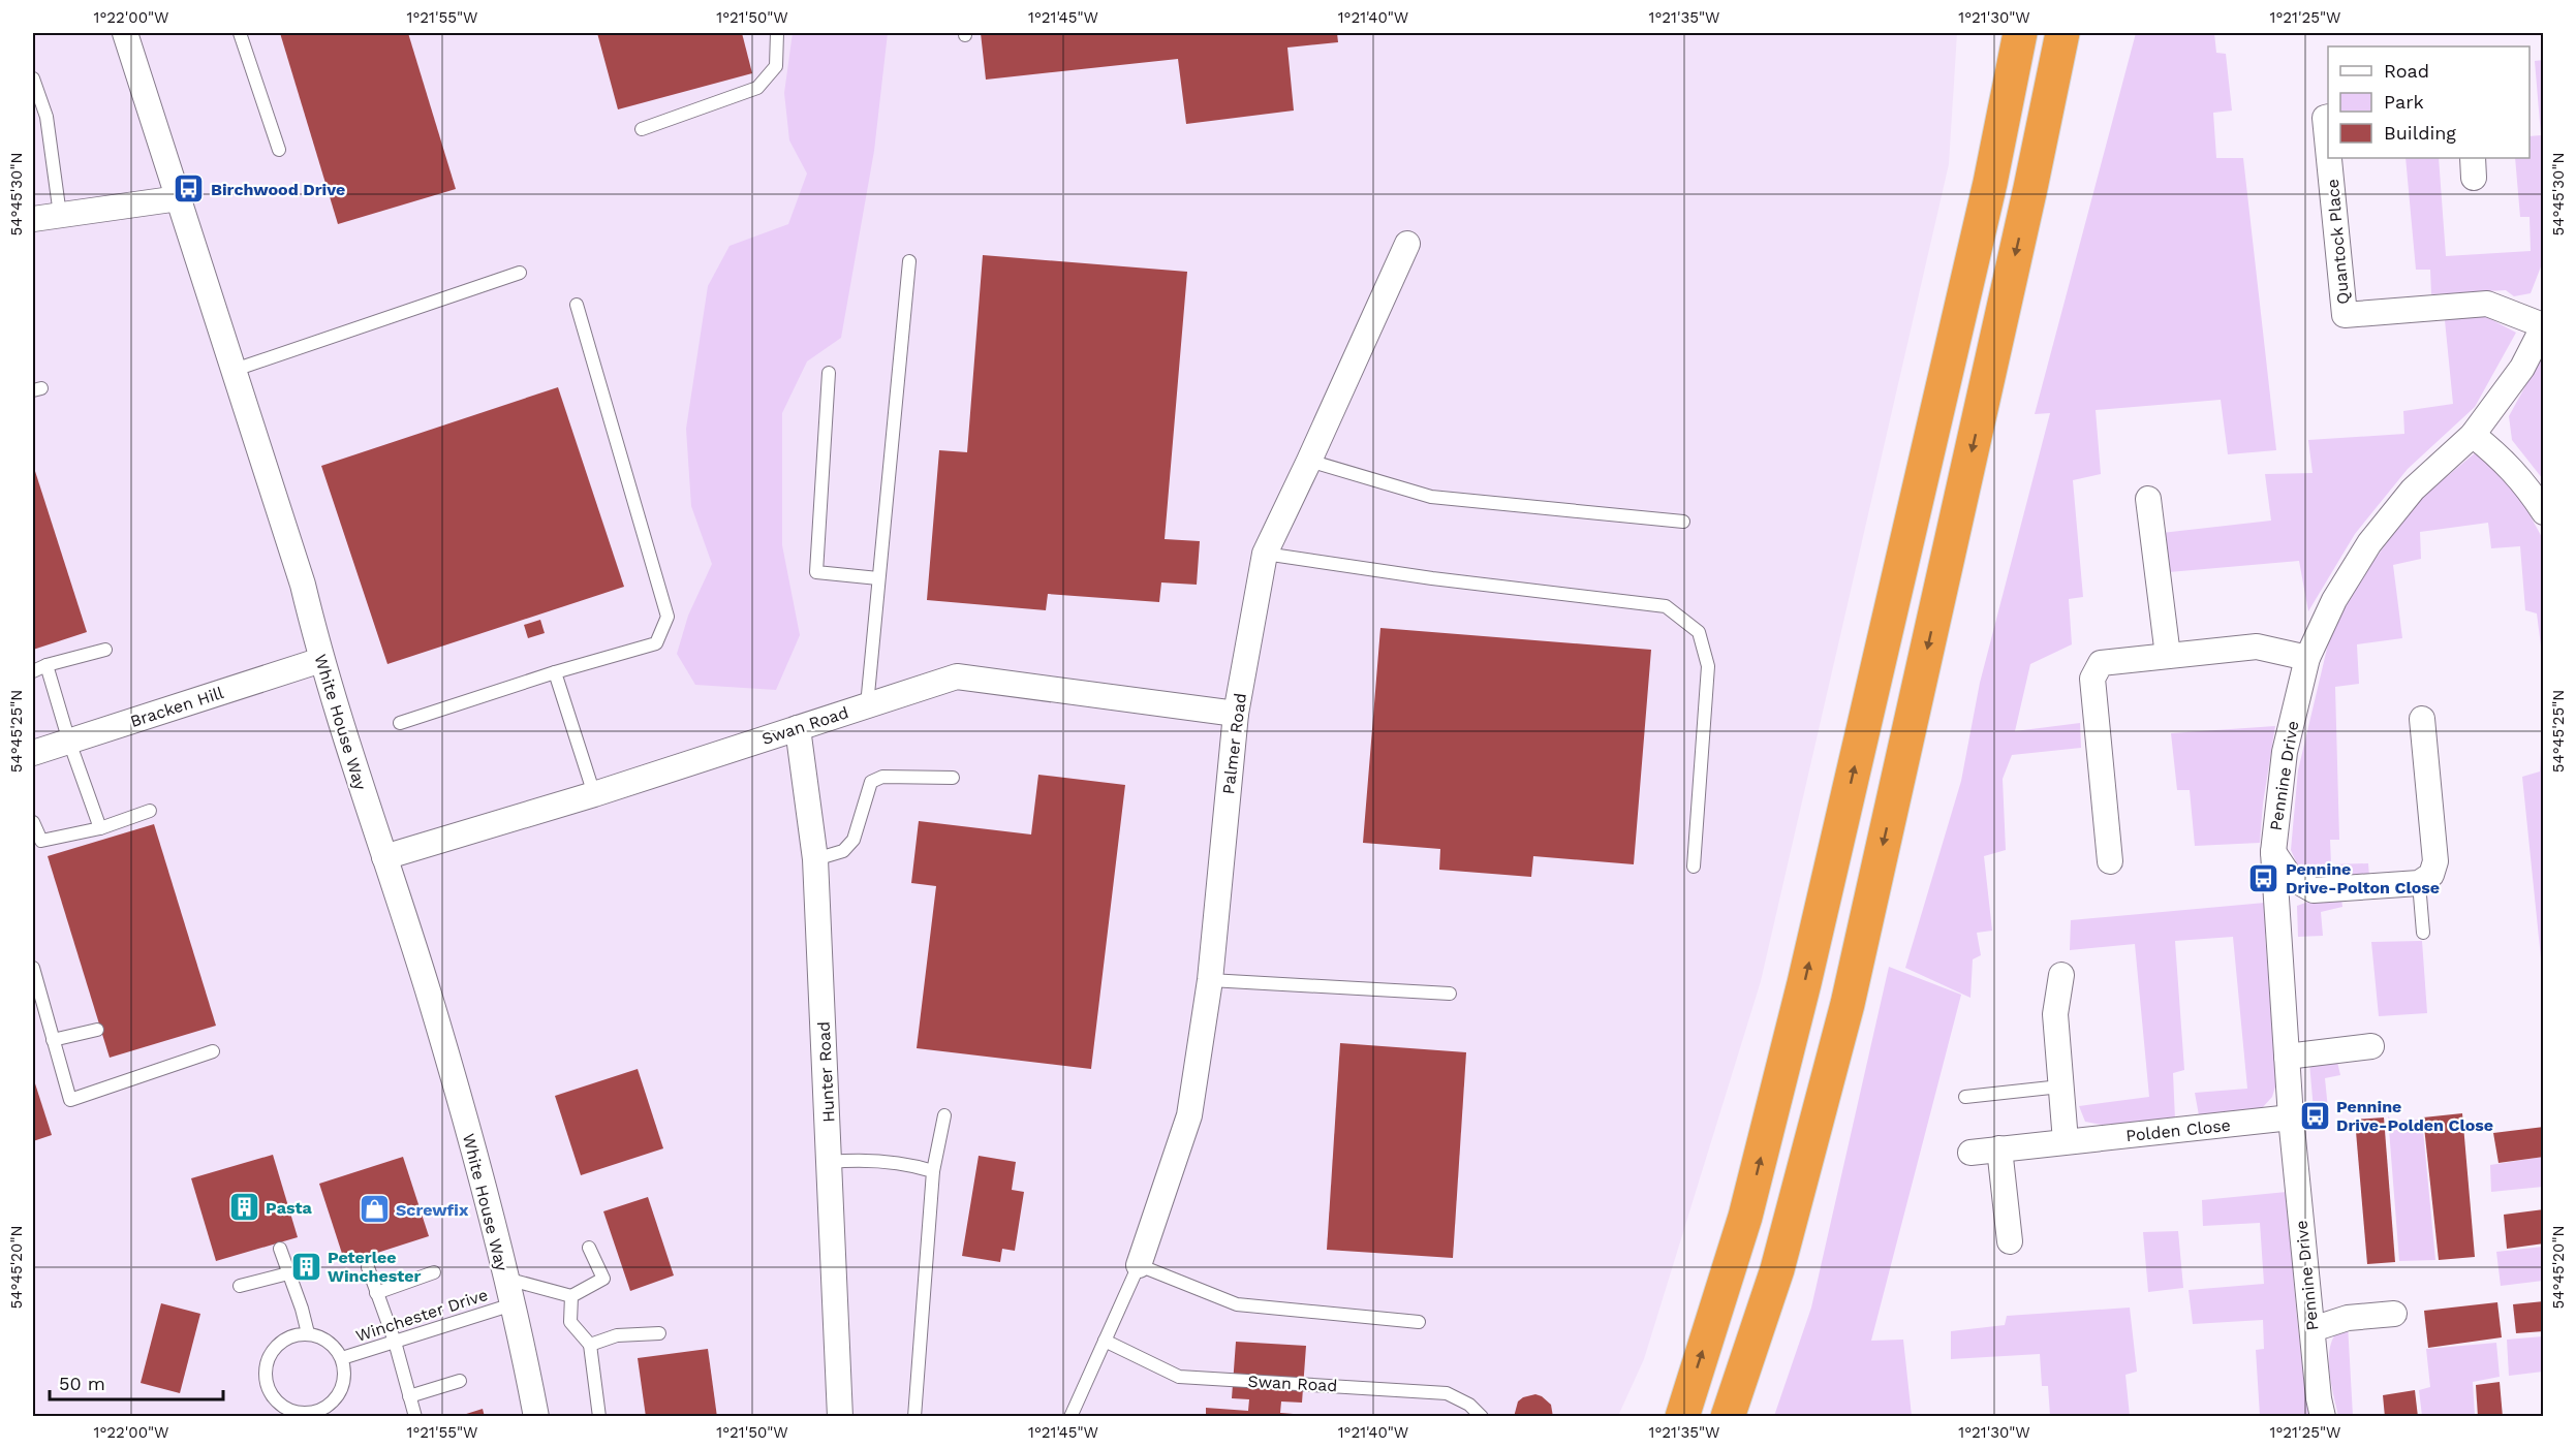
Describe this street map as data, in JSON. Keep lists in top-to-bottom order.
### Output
{
  "streets": {
    "street": [
      "Quantock Place",
      "Bracken Hill",
      "White House Way",
      "Swan Road",
      "Palmer Road",
      "Pennine Drive",
      "Hunter Road",
      "Polden Close"
    ],
    "lane": ["Winchester Drive"]
  },
  "crossings": [
    ["Quantock Place", "Pennine Drive"],
    ["Bracken Hill", "White House Way"],
    ["White House Way", "Swan Road"],
    ["White House Way", "Winchester Drive"],
    ["Swan Road", "Palmer Road"],
    ["Swan Road", "Hunter Road"],
    ["Pennine Drive", "Polden Close"]
  ],
  "places": {
    "bus stop": ["Birchwood Drive", "Pennine Drive-Polton Close", "Pennine Drive-Polden Close"],
    "building": ["Pasta", "Peterlee Winchester"],
    "shop": ["Screwfix"]
  },
  "legend": ["Road", "Park", "Building"],
  "scale_bar": "50 m",
  "coordinates": [
    "1°22'00\"W",
    "1°21'55\"W",
    "1°21'50\"W",
    "1°21'45\"W",
    "1°21'40\"W",
    "1°21'35\"W",
    "1°21'30\"W",
    "1°21'25\"W",
    "54°45'30\"N",
    "54°45'25\"N",
    "54°45'20\"N"
  ]
}
